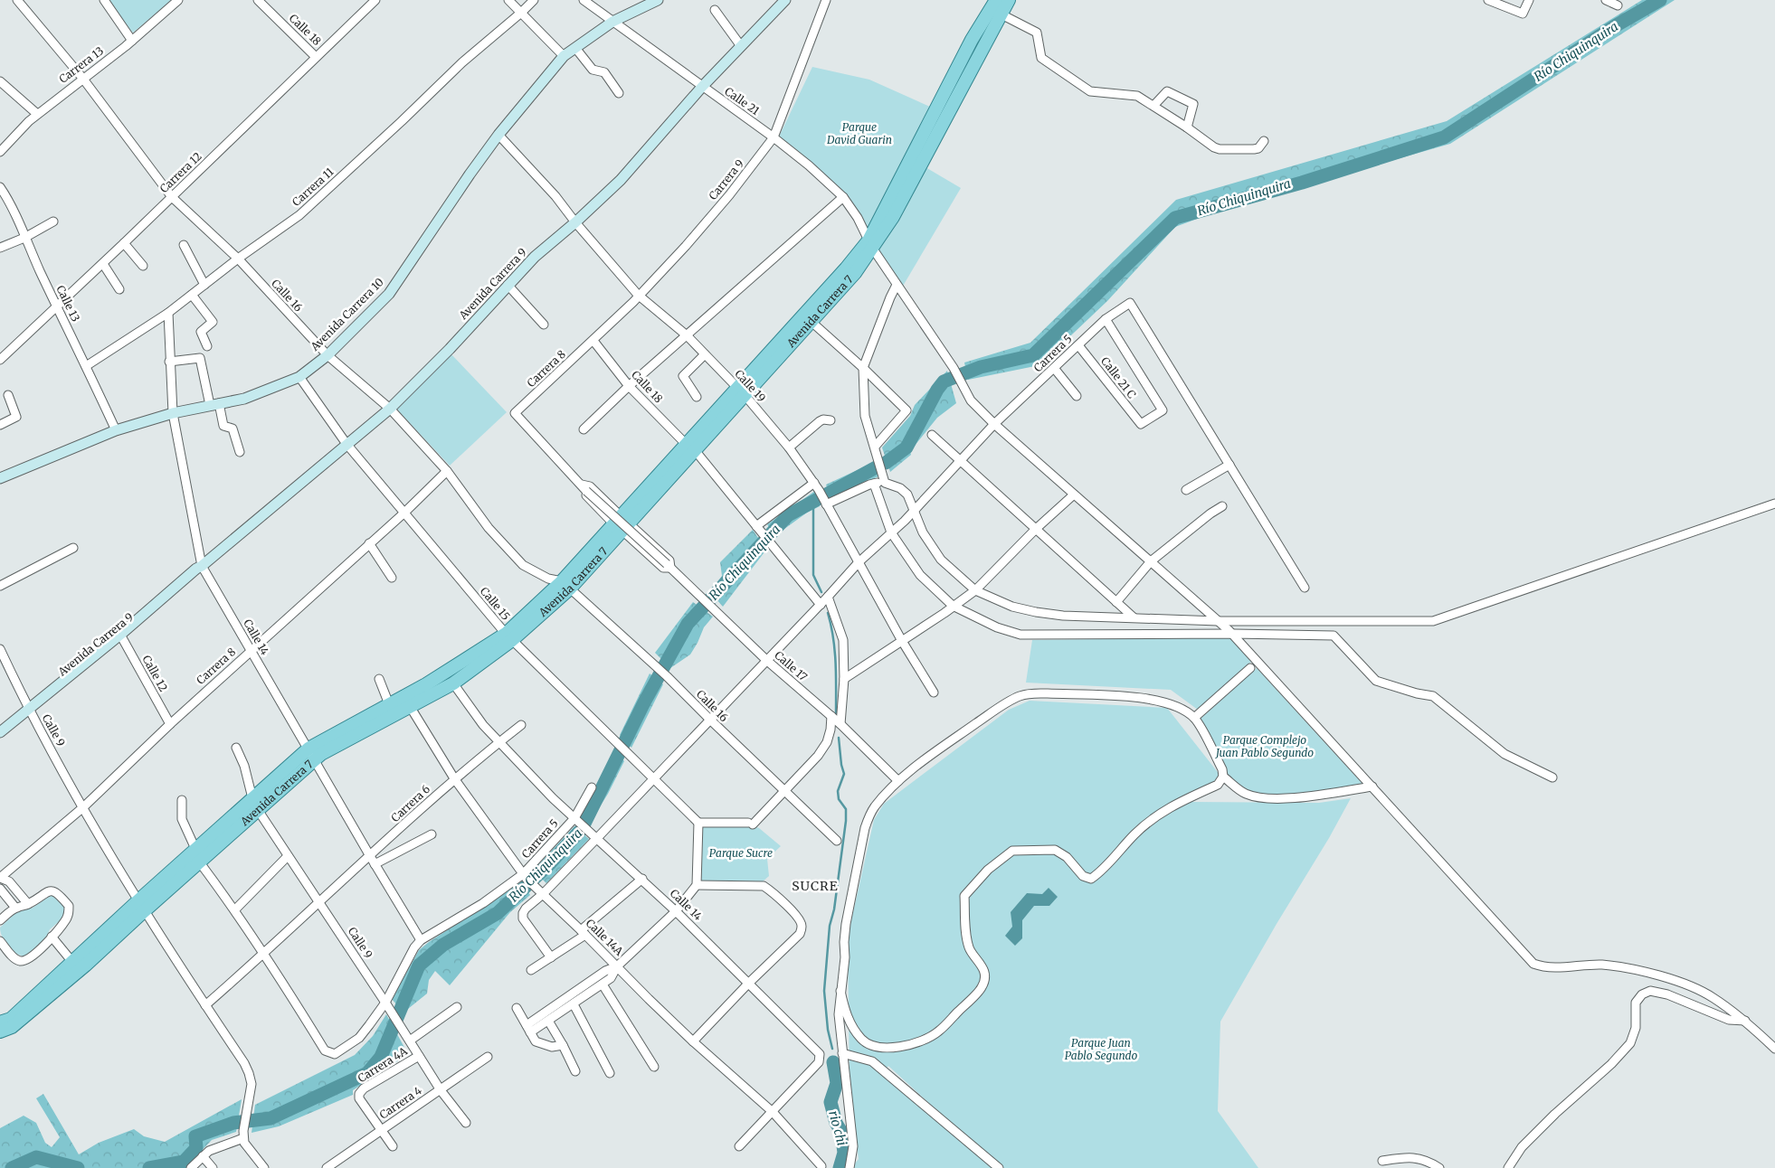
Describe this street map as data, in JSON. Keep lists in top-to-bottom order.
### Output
{
  "streets": {
    "main road": ["Avenida Carrera 7"],
    "street": [
      "Calle 18",
      "Carrera 13",
      "Calle 21",
      "Carrera 12",
      "Carrera 9",
      "Carrera 11",
      "Avenida Carrera 9",
      "Calle 16",
      "Calle 13",
      "Avenida Carrera 10",
      "Carrera 5",
      "Carrera 8",
      "Calle 21 C",
      "Calle 19",
      "Calle 15",
      "Calle 14",
      "Calle 17",
      "Calle 12",
      "Calle 9",
      "Carrera 6",
      "Calle 14A",
      "Carrera 4A",
      "Carrera 4"
    ]
  },
  "crossings": [
    ["Calle 18", "Carrera 12"],
    ["Calle 18", "Carrera 9"],
    ["Calle 18", "Avenida Carrera 7"],
    ["Calle 18", "Carrera 5"],
    ["Calle 18", "Carrera 8"],
    ["Carrera 13", "Calle 16"],
    ["Calle 21", "Carrera 9"],
    ["Calle 21", "Avenida Carrera 9"],
    ["Calle 21", "Avenida Carrera 7"],
    ["Calle 21", "Avenida Carrera 10"],
    ["Calle 21", "Carrera 5"],
    ["Carrera 12", "Calle 16"],
    ["Carrera 12", "Calle 13"],
    ["Carrera 9", "Carrera 8"],
    ["Carrera 9", "Calle 19"],
    ["Carrera 11", "Calle 16"],
    ["Carrera 11", "Calle 13"],
    ["Carrera 11", "Calle 14"],
    ["Avenida Carrera 9", "Calle 16"],
    ["Avenida Carrera 9", "Calle 19"],
    ["Avenida Carrera 9", "Calle 15"],
    ["Avenida Carrera 9", "Calle 14"],
    ["Avenida Carrera 9", "Calle 12"],
    ["Avenida Carrera 9", "Calle 9"],
    ["Calle 16", "Avenida Carrera 7"],
    ["Calle 16", "Avenida Carrera 10"],
    ["Calle 16", "Carrera 5"],
    ["Calle 16", "Carrera 8"],
    ["Calle 13", "Avenida Carrera 10"],
    ["Avenida Carrera 7", "Calle 19"],
    ["Avenida Carrera 7", "Calle 15"],
    ["Avenida Carrera 7", "Calle 14"],
    ["Avenida Carrera 7", "Calle 17"],
    ["Avenida Carrera 7", "Calle 9"],
    ["Avenida Carrera 7", "Calle 14A"],
    ["Avenida Carrera 10", "Calle 19"],
    ["Avenida Carrera 10", "Calle 15"],
    ["Avenida Carrera 10", "Calle 14"],
    ["Carrera 5", "Calle 21 C"],
    ["Carrera 5", "Calle 19"],
    ["Carrera 5", "Calle 15"],
    ["Carrera 5", "Calle 14"],
    ["Carrera 5", "Calle 17"],
    ["Carrera 5", "Calle 14A"],
    ["Carrera 8", "Calle 15"],
    ["Carrera 8", "Calle 14"],
    ["Carrera 8", "Calle 17"],
    ["Carrera 8", "Calle 12"],
    ["Carrera 8", "Calle 9"],
    ["Calle 14", "Carrera 6"],
    ["Calle 14", "Calle 14A"],
    ["Calle 9", "Carrera 6"],
    ["Calle 9", "Carrera 4A"],
    ["Calle 9", "Carrera 4"],
    ["Carrera 6", "Calle 14A"],
    ["Carrera 4A", "Carrera 4"]
  ],
  "districts": ["SUCRE"],
  "water": ["Río Chiquinquira", "rio chi"],
  "parks": [
    "Parque David Guarin",
    "Parque Complejo Juan Pablo Segundo",
    "Parque Sucre",
    "Parque Juan Pablo Segundo"
  ]
}
